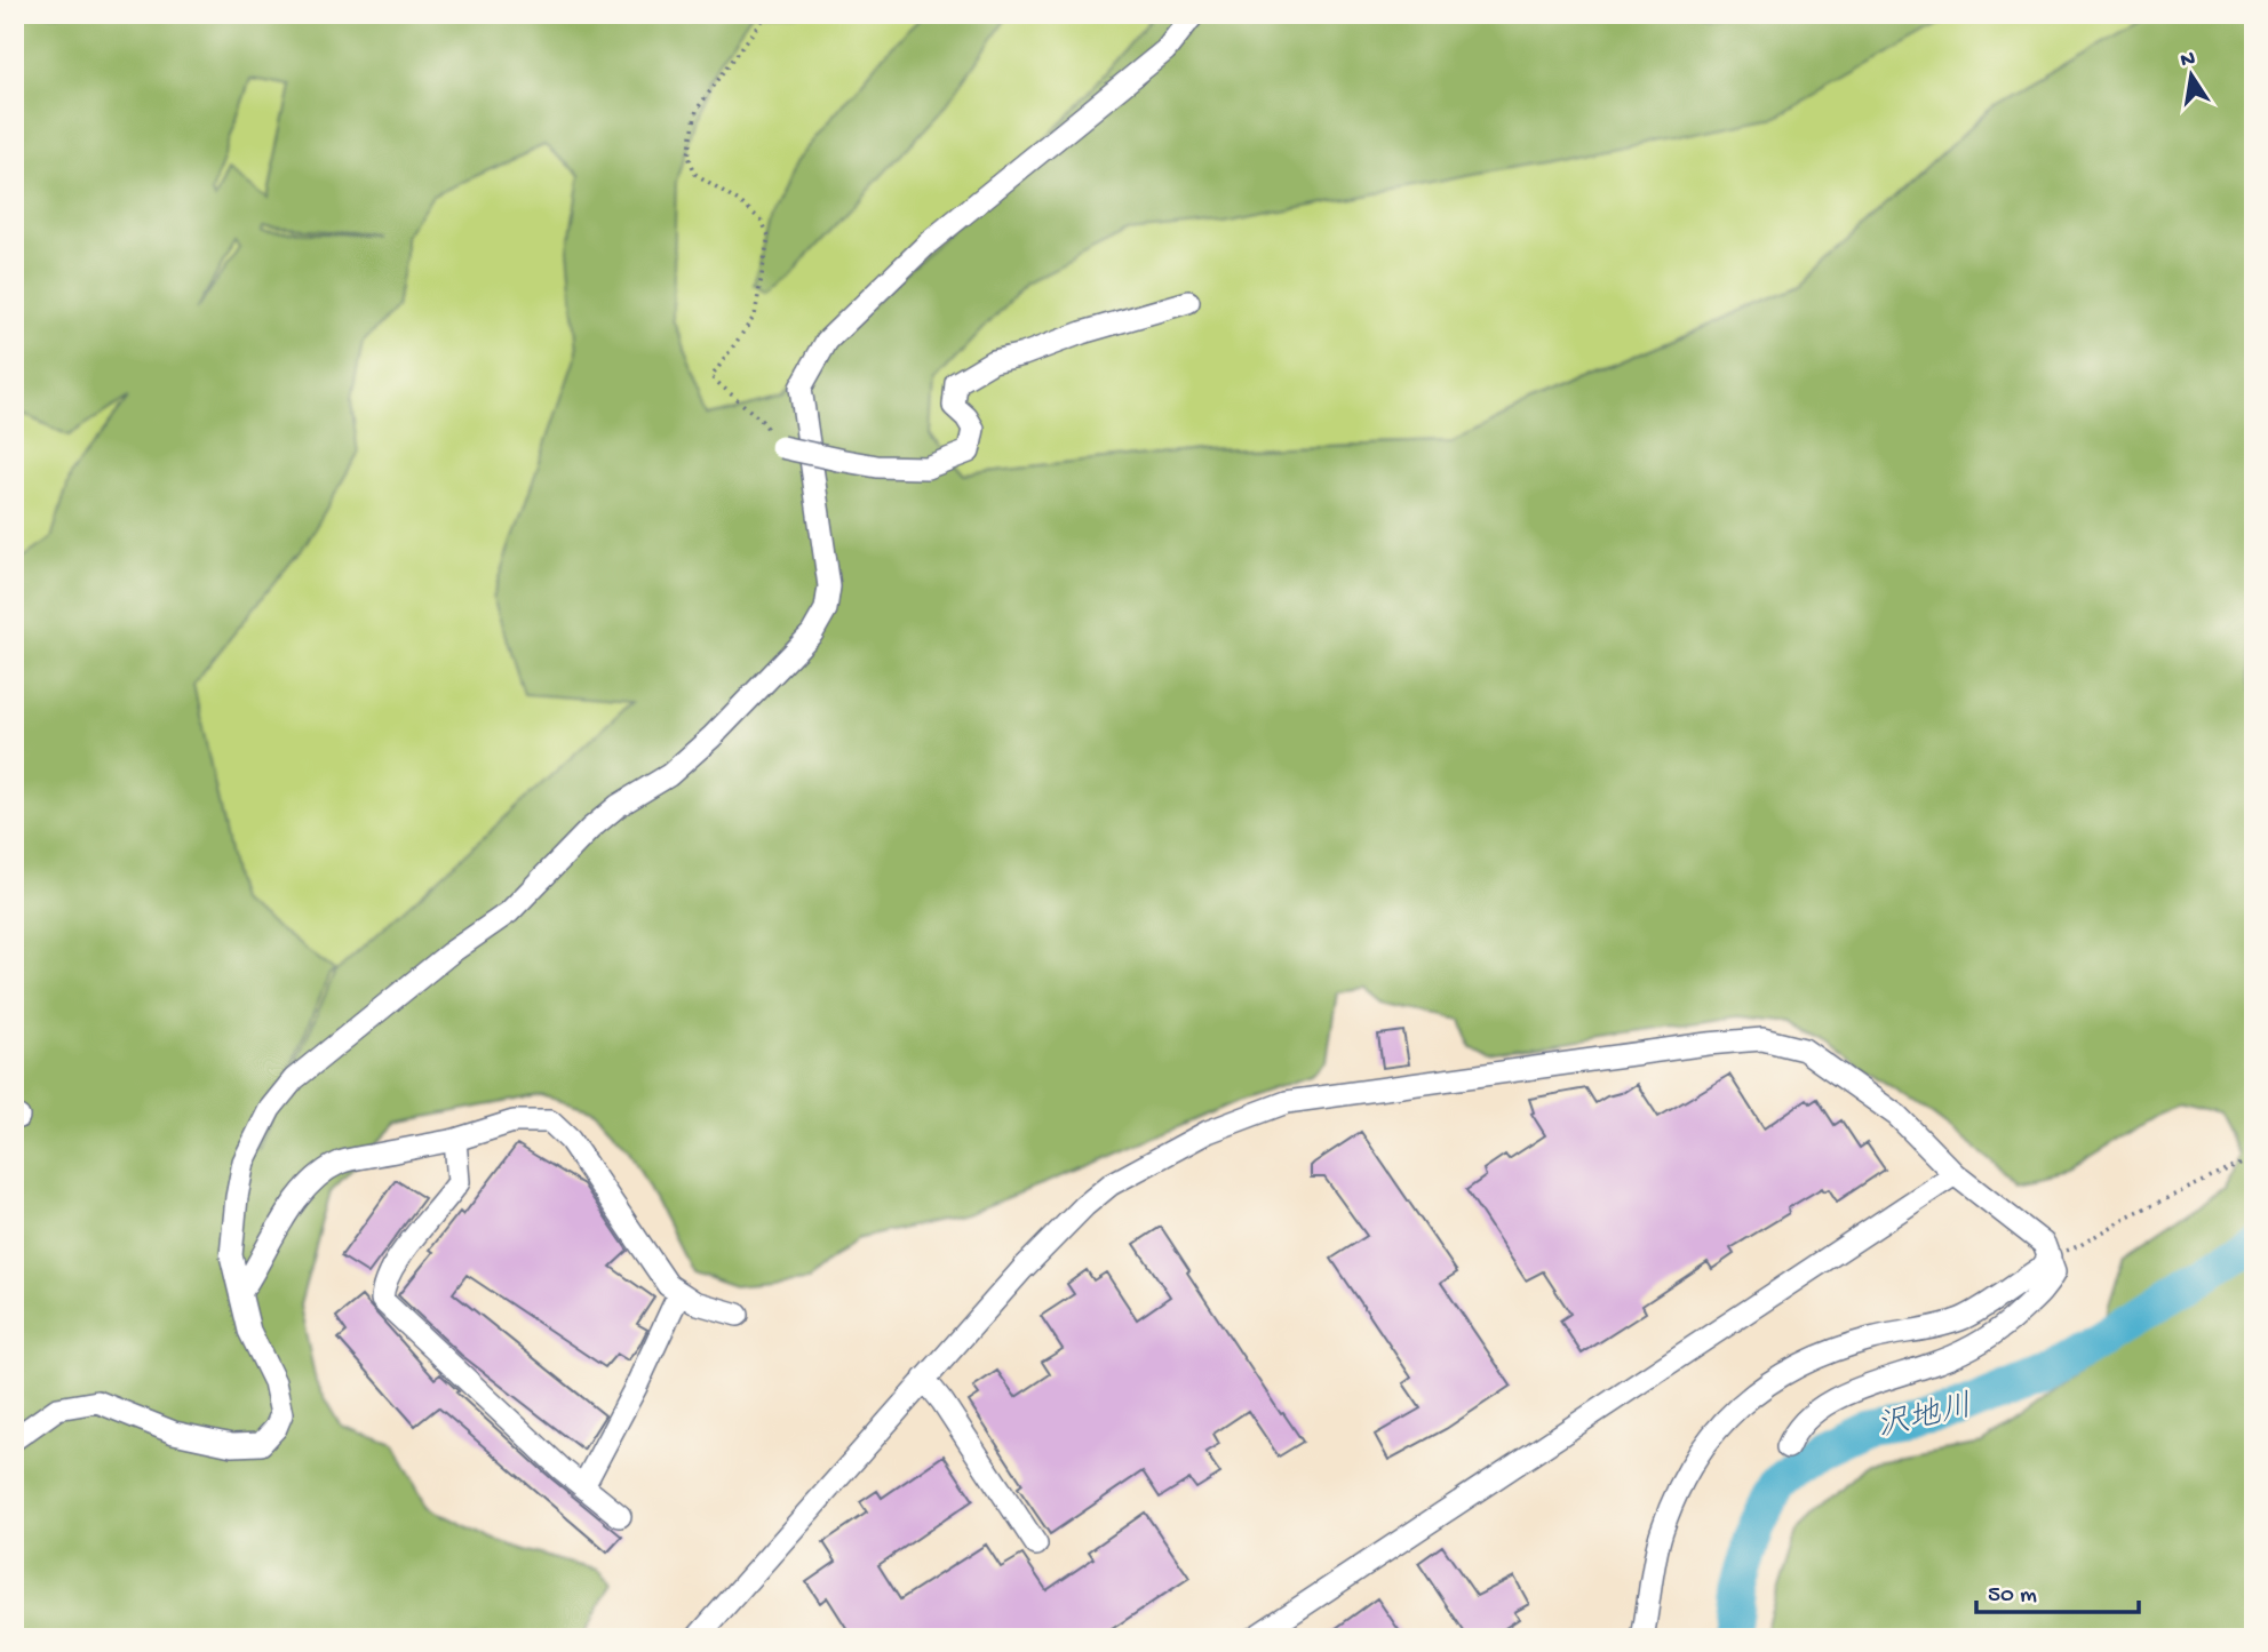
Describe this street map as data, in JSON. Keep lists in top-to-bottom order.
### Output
{
  "water": ["沢地川"],
  "scale_bar": "50 m",
  "north": "top"
}
